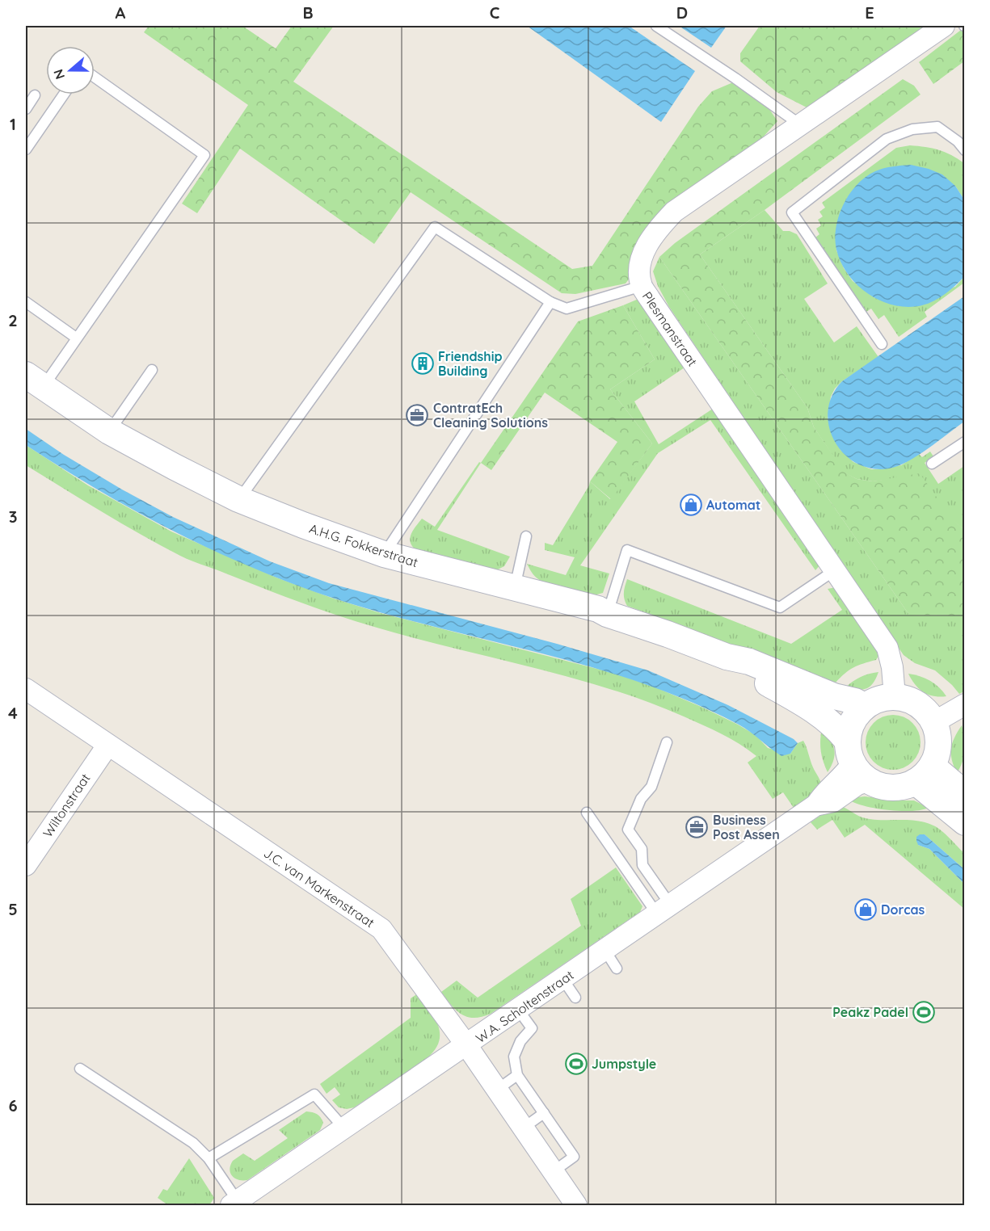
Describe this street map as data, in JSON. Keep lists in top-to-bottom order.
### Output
{
  "streets": {
    "street": [
      "Plesmanstraat",
      "A.H.G. Fokkerstraat",
      "Wiltonstraat",
      "J.C. van Markenstraat",
      "W.A. Scholtenstraat"
    ]
  },
  "crossings": [
    ["Plesmanstraat", "A.H.G. Fokkerstraat"],
    ["Plesmanstraat", "W.A. Scholtenstraat"],
    ["A.H.G. Fokkerstraat", "W.A. Scholtenstraat"],
    ["Wiltonstraat", "J.C. van Markenstraat"],
    ["J.C. van Markenstraat", "W.A. Scholtenstraat"]
  ],
  "places": {
    "building": ["Friendship Building"],
    "office": ["ContratEch Cleaning Solutions", "Business Post Assen"],
    "shop": ["Automat", "Dorcas"],
    "sports": ["Peakz Padel", "Jumpstyle"]
  },
  "north": "left",
  "grid": {
    "columns": [
      "A",
      "B",
      "C",
      "D",
      "E"
    ],
    "rows": [
      "1",
      "2",
      "3",
      "4",
      "5",
      "6"
    ]
  }
}
